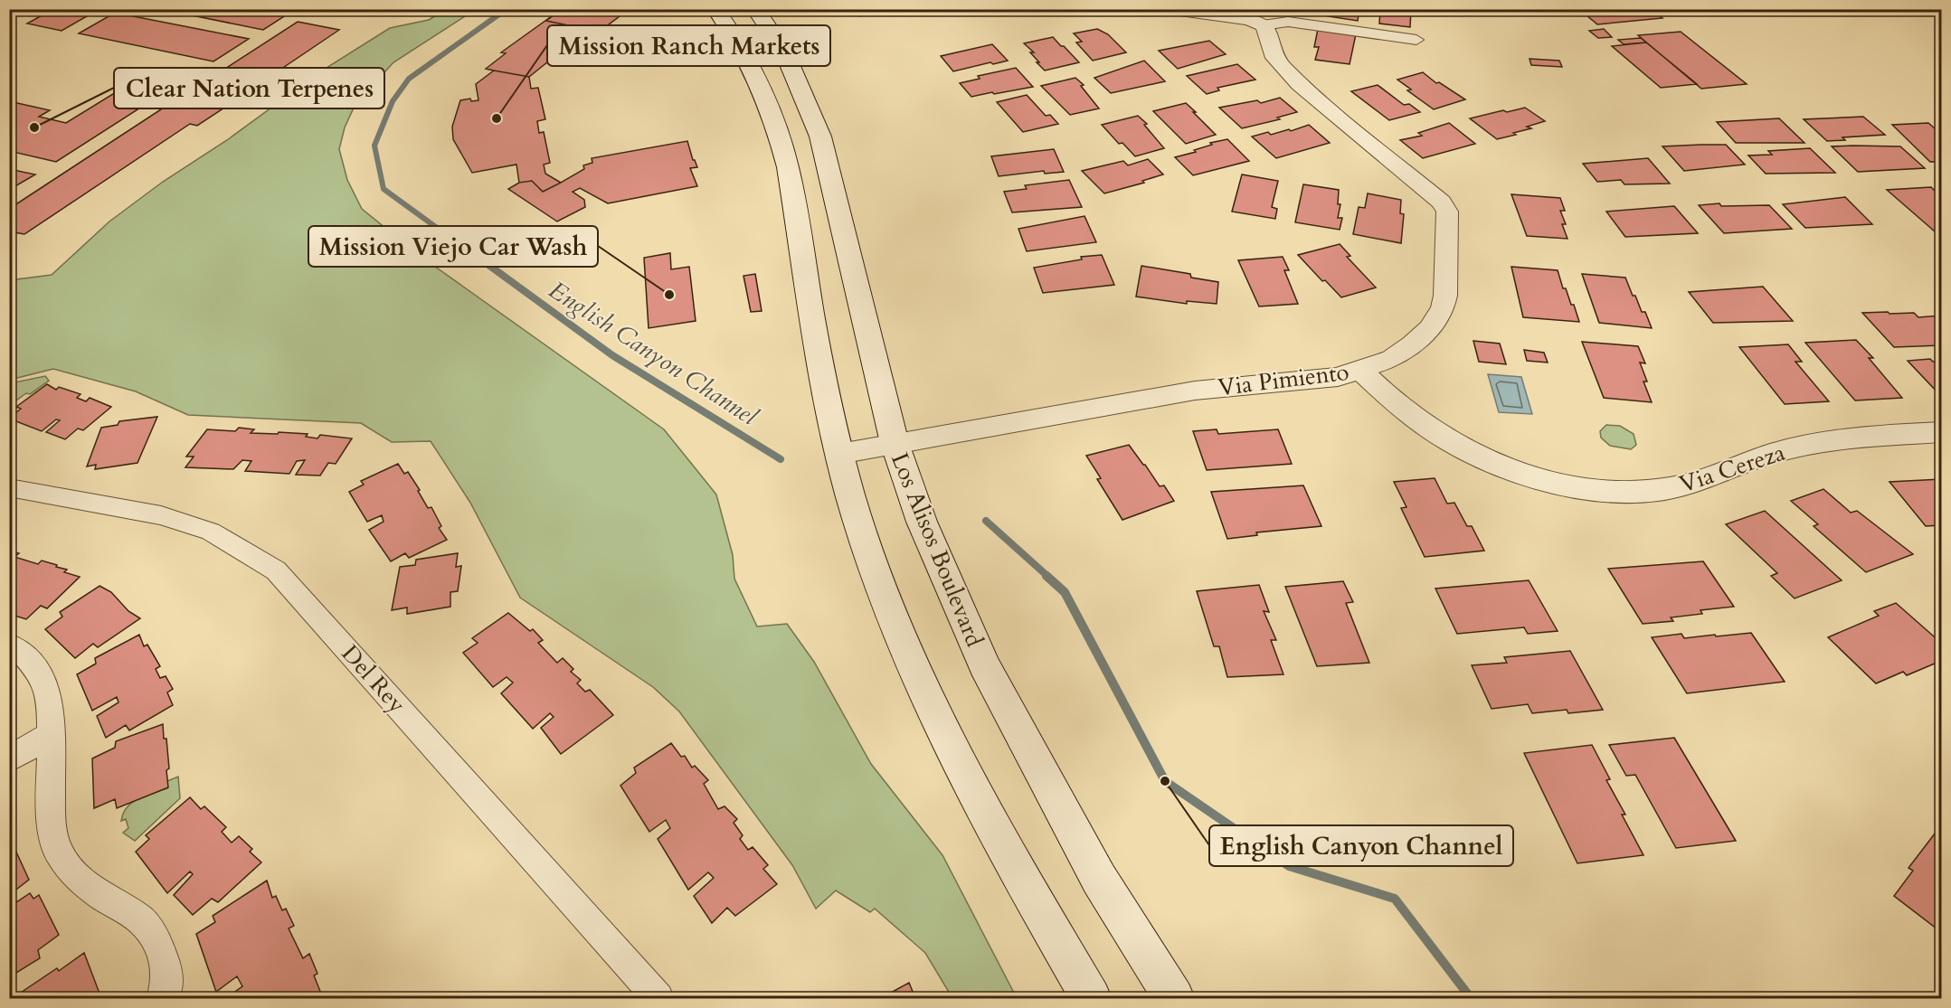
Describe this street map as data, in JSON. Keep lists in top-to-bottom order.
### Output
{
  "streets": {
    "main road": ["Los Alisos Boulevard"],
    "street": ["Via Pimiento", "Via Cereza", "Del Rey"]
  },
  "crossings": [
    ["Via Pimiento", "Via Cereza"],
    ["Via Pimiento", "Los Alisos Boulevard"]
  ],
  "water": ["English Canyon Channel"],
  "places": [
    "Mission Ranch Markets",
    "Clear Nation Terpenes",
    "Mission Viejo Car Wash",
    "English Canyon Channel"
  ]
}
